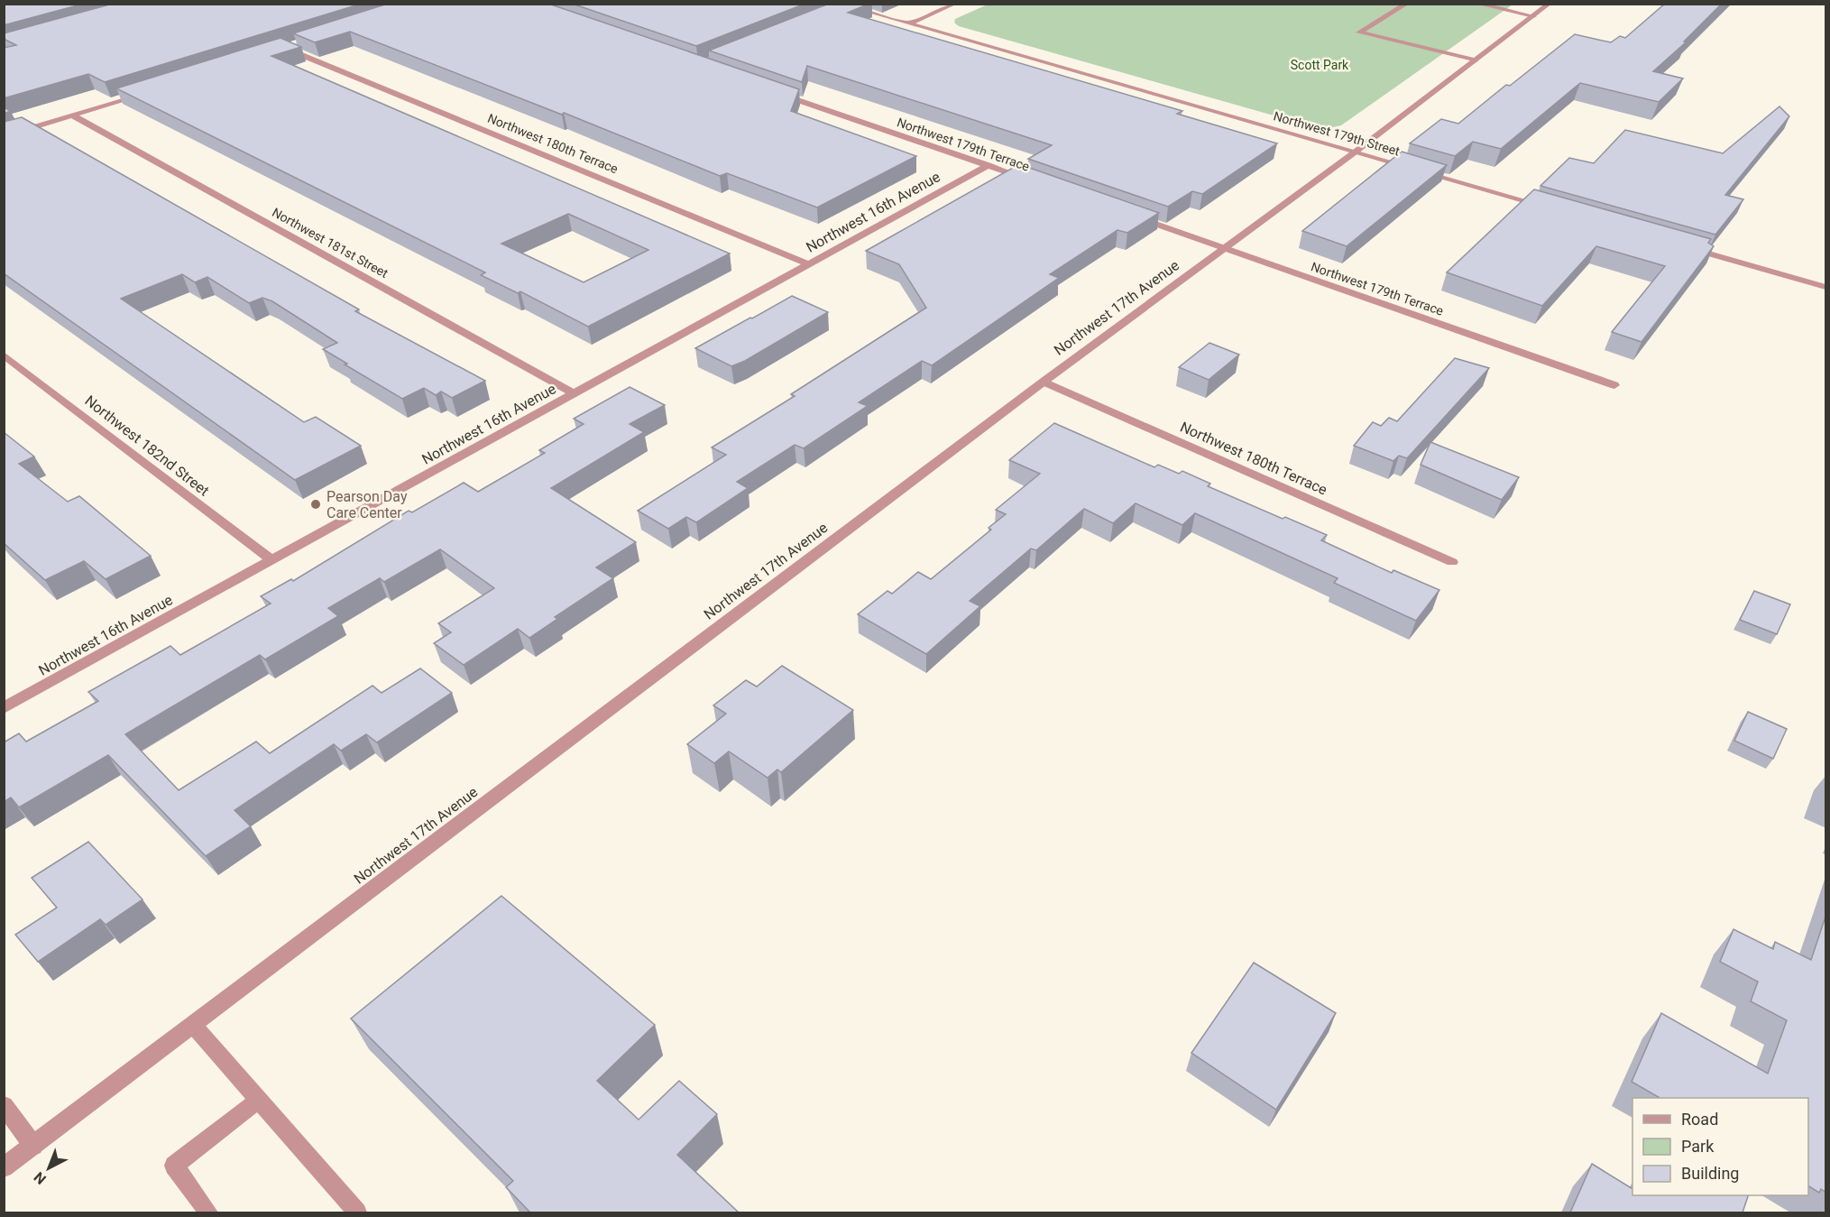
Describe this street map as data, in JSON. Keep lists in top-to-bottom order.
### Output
{
  "streets": {
    "street": [
      "Northwest 179th Street",
      "Northwest 180th Terrace",
      "Northwest 179th Terrace",
      "Northwest 16th Avenue",
      "Northwest 181st Street",
      "Northwest 17th Avenue",
      "Northwest 182nd Street"
    ]
  },
  "crossings": [
    ["Northwest 179th Street", "Northwest 17th Avenue"],
    ["Northwest 180th Terrace", "Northwest 16th Avenue"],
    ["Northwest 180th Terrace", "Northwest 17th Avenue"],
    ["Northwest 179th Terrace", "Northwest 16th Avenue"],
    ["Northwest 179th Terrace", "Northwest 17th Avenue"],
    ["Northwest 16th Avenue", "Northwest 181st Street"],
    ["Northwest 16th Avenue", "Northwest 182nd Street"]
  ],
  "parks": ["Scott Park"],
  "places": ["Pearson Day Care Center"],
  "legend": ["Road", "Park", "Building"],
  "north": "bottom left"
}
